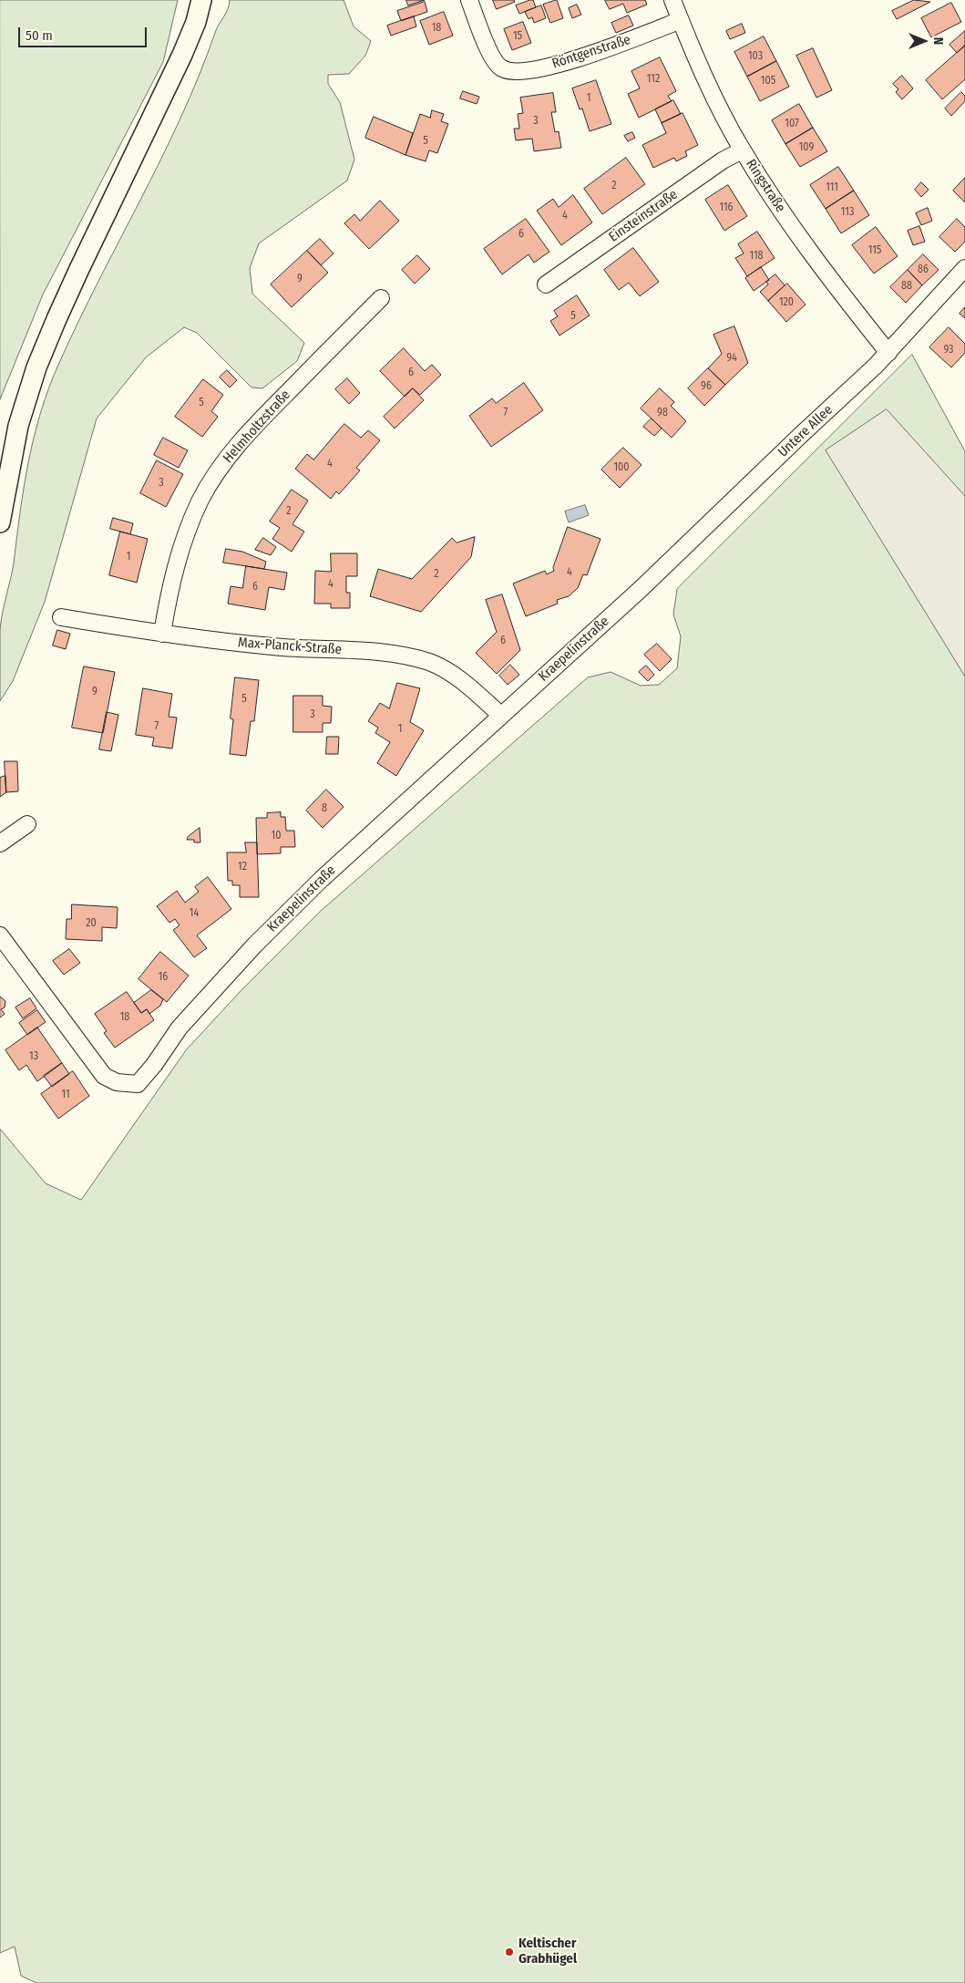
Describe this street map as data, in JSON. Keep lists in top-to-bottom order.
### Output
{
  "streets": {
    "street": [
      "Röntgenstraße",
      "Ringstraße",
      "Einsteinstraße",
      "Helmholtzstraße",
      "Untere Allee",
      "Max-Planck-Straße",
      "Kraepelinstraße"
    ]
  },
  "crossings": [
    ["Röntgenstraße", "Ringstraße"],
    ["Ringstraße", "Einsteinstraße"],
    ["Ringstraße", "Untere Allee"],
    ["Helmholtzstraße", "Max-Planck-Straße"],
    ["Untere Allee", "Kraepelinstraße"],
    ["Max-Planck-Straße", "Kraepelinstraße"]
  ],
  "places": ["Keltischer Grabhügel"],
  "house_numbers": [
    "18",
    "15",
    "103",
    "112",
    "105",
    "1",
    "3",
    "107",
    "5",
    "109",
    "2",
    "111",
    "116",
    "113",
    "4",
    "6",
    "115",
    "118",
    "86",
    "9",
    "88",
    "120",
    "5",
    "93",
    "94",
    "6",
    "96",
    "5",
    "7",
    "98",
    "4",
    "100",
    "3",
    "2",
    "1",
    "4",
    "2",
    "4",
    "6",
    "6",
    "9",
    "5",
    "3",
    "7",
    "1",
    "8",
    "10",
    "12",
    "14",
    "20",
    "16",
    "18",
    "13",
    "11"
  ],
  "scale_bar": "50 m",
  "north": "right"
}
